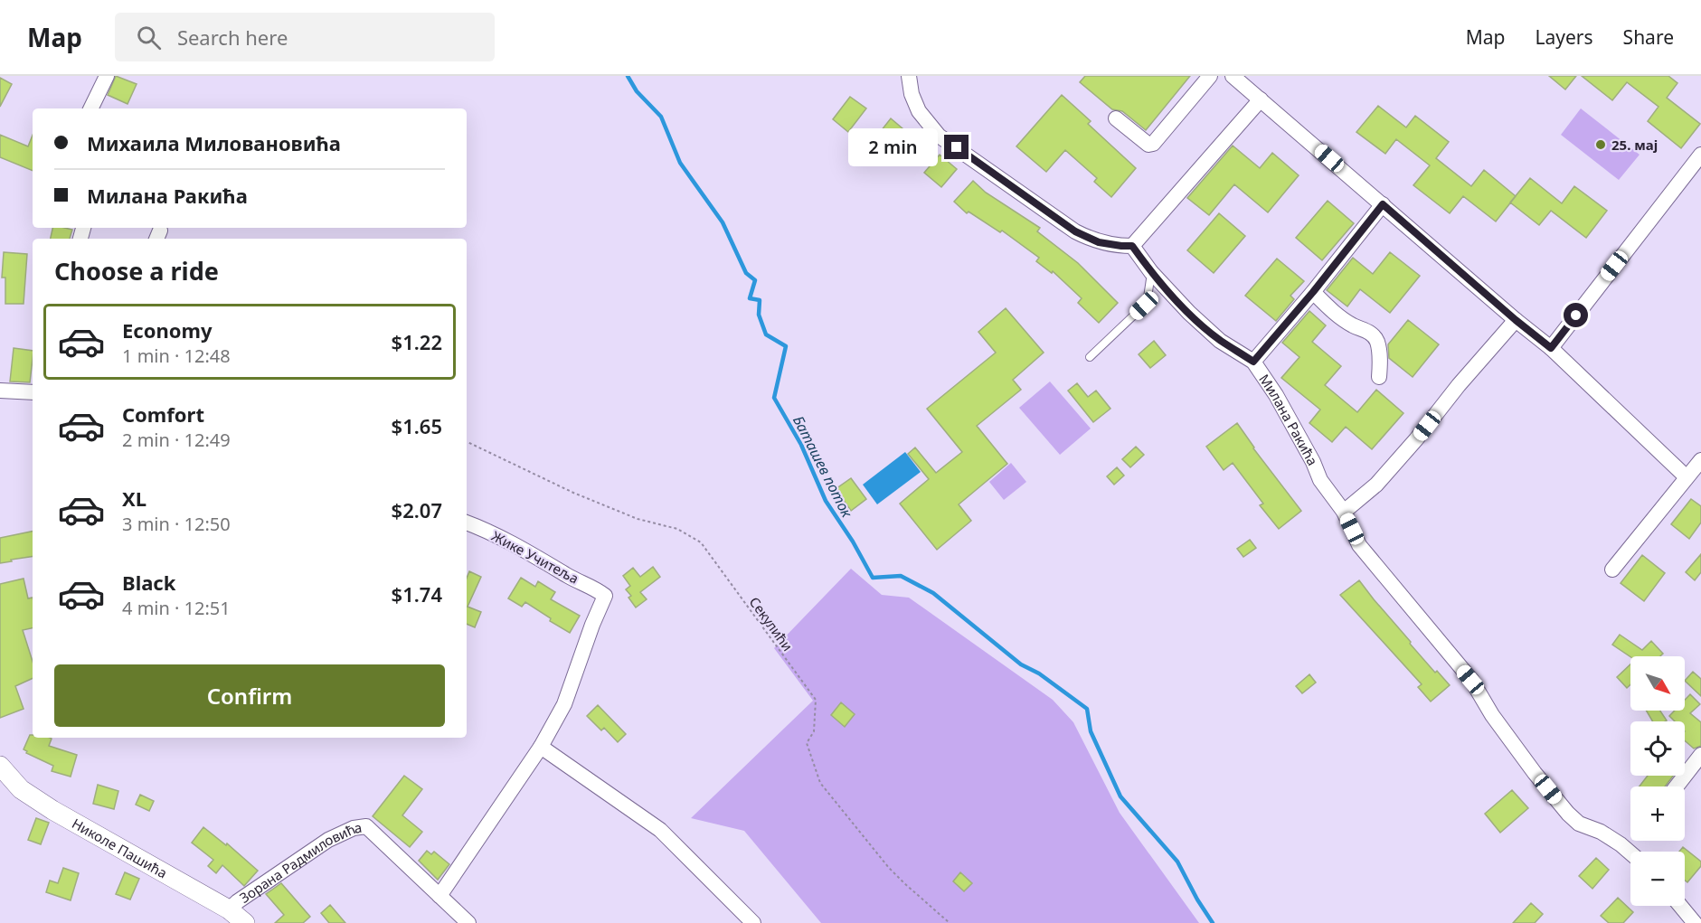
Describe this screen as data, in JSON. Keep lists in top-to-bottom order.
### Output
{
  "streets": {
    "street": [
      "Милана Ракића",
      "Жике Учитеља",
      "Николе Пашића",
      "Зорана Радмиловића"
    ],
    "path": ["Секулићи"]
  },
  "crossings": [
    ["Николе Пашића", "Зорана Радмиловића"]
  ],
  "water": ["Баташев поток"],
  "places": ["25. мај"],
  "north": "bottom right",
  "page": {
    "header": "Map",
    "search": "Search here",
    "nav": ["Map", "Layers", "Share"],
    "banner": ["Михаила Миловановића", "Милана Ракића"],
    "bubble": "2 min",
    "heading": "Choose a ride",
    "list": [
      {
        "name": "Economy",
        "note": "1 min · 12:48",
        "value": "$1.22"
      },
      {
        "name": "Comfort",
        "note": "2 min · 12:49",
        "value": "$1.65"
      },
      {
        "name": "XL",
        "note": "3 min · 12:50",
        "value": "$2.07"
      },
      {
        "name": "Black",
        "note": "4 min · 12:51",
        "value": "$1.74"
      }
    ],
    "buttons": "Confirm",
    "map_buttons": ["+", "−"]
  }
}
